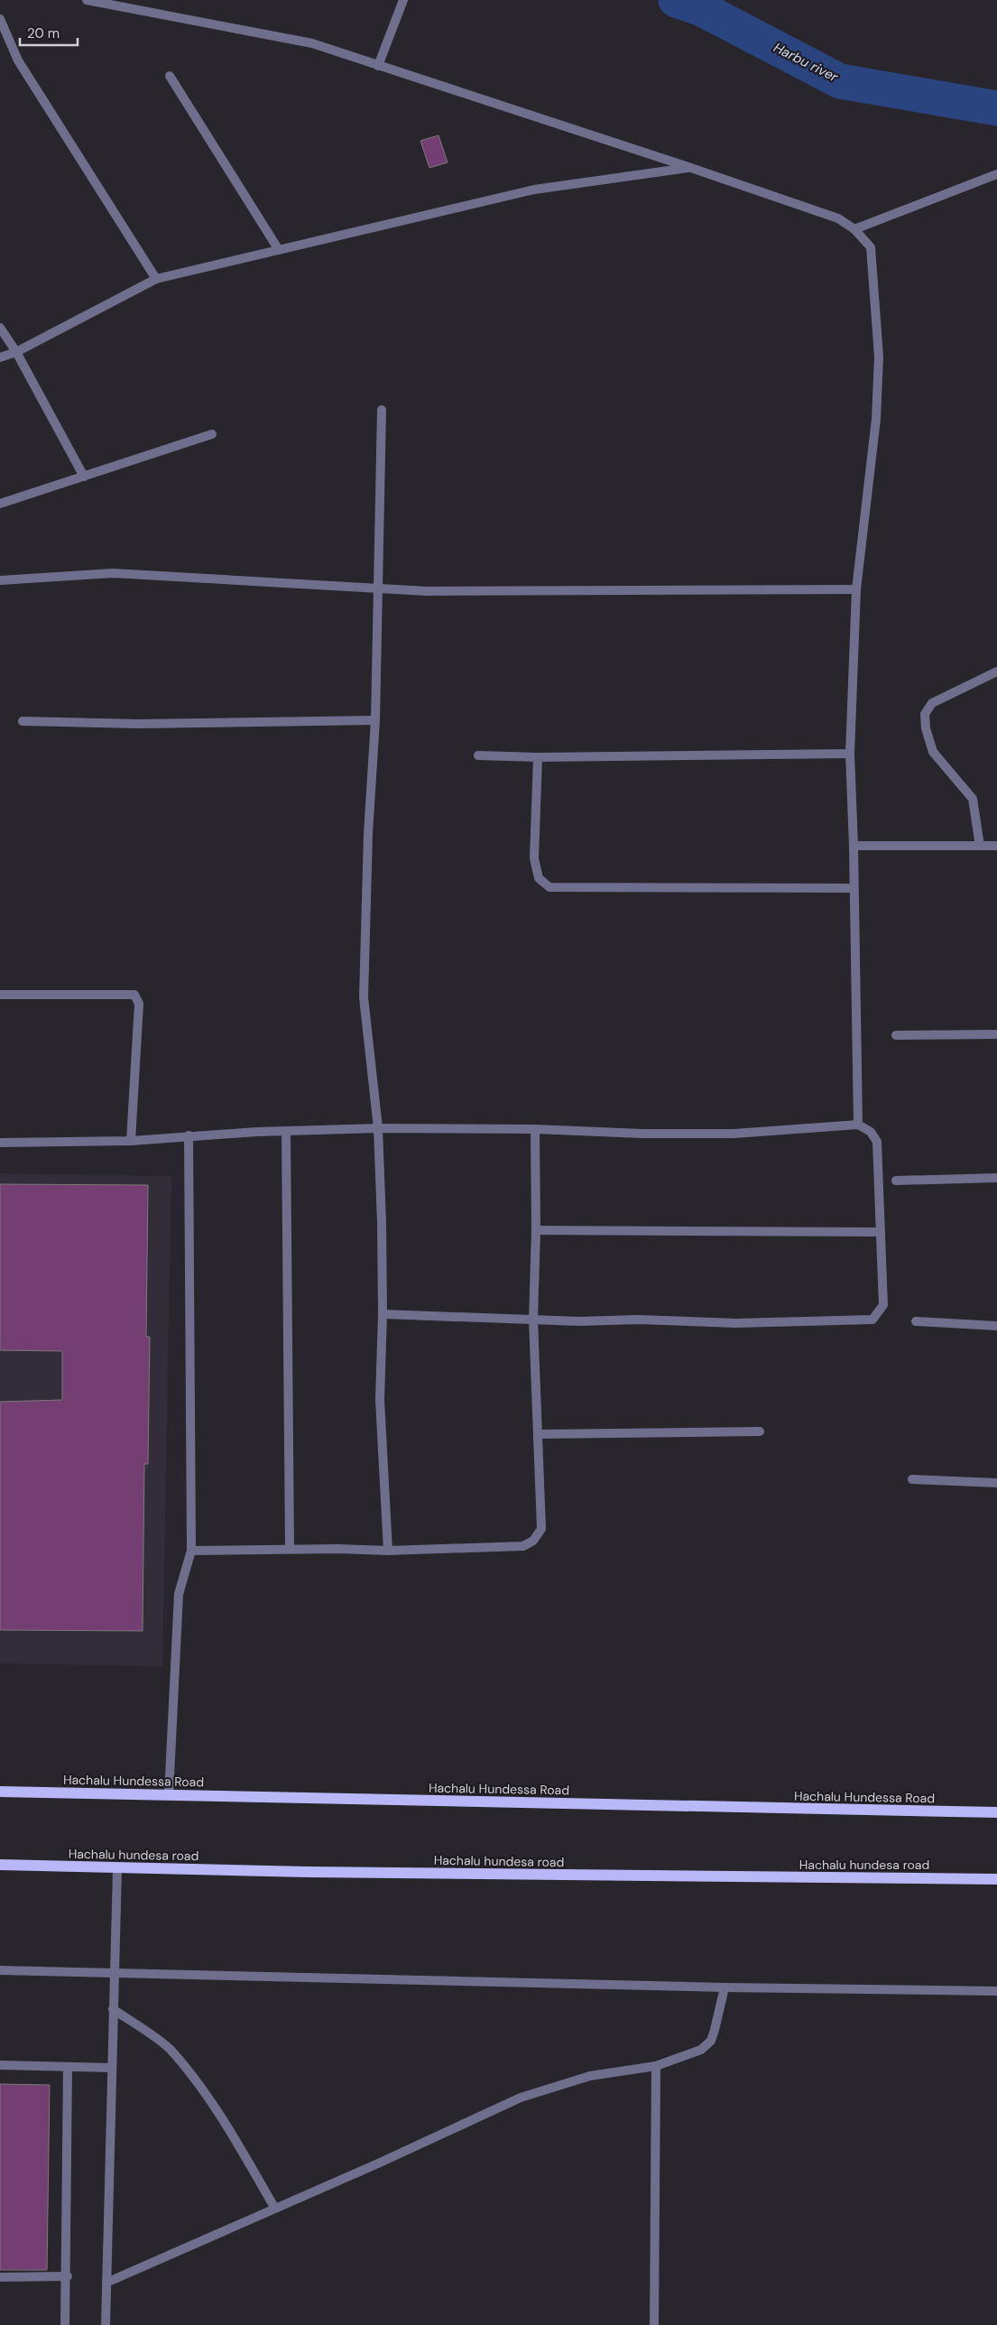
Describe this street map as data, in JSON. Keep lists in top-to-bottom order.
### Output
{
  "streets": {
    "main road": ["Hachalu Hundessa Road", "Hachalu hundesa road"]
  },
  "water": ["Harbu river"],
  "scale_bar": "20 m"
}
